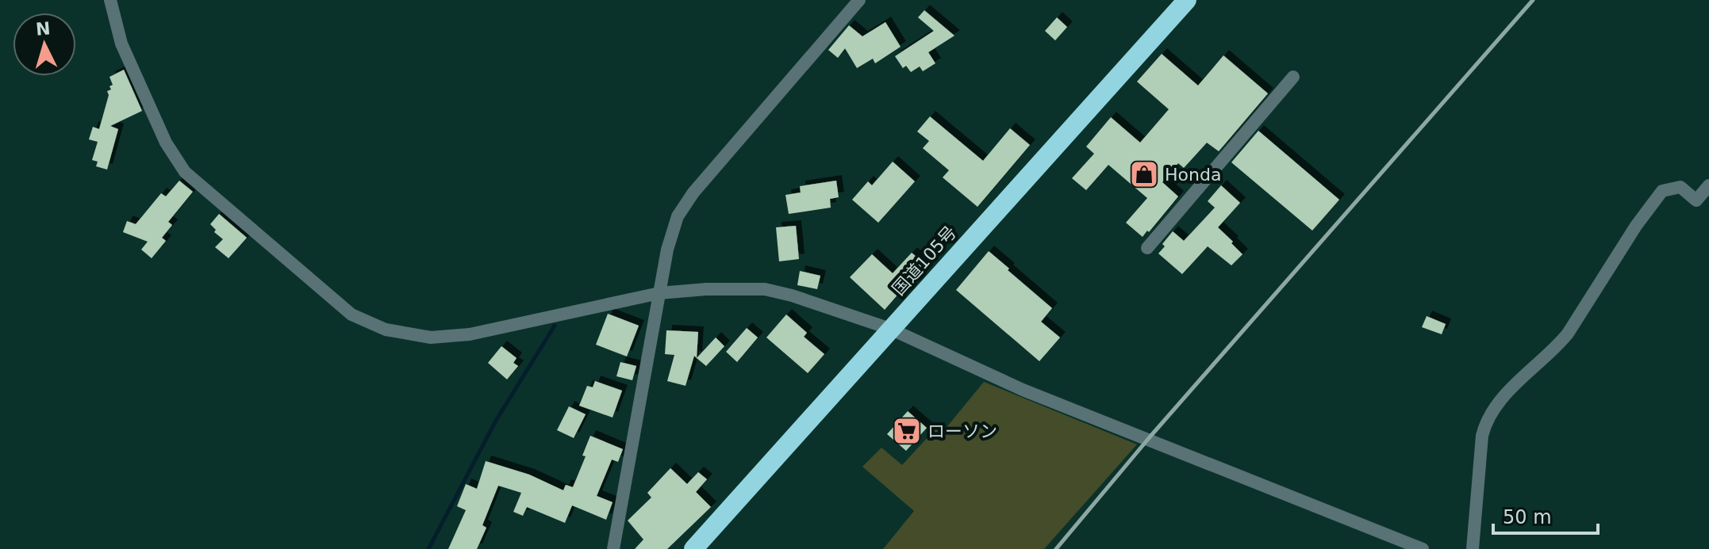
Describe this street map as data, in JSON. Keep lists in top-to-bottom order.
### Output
{
  "streets": {
    "highway": ["国道105号"]
  },
  "places": {
    "shop": ["Honda"],
    "supermarket": ["ローソン"]
  },
  "scale_bar": "50 m",
  "north": "top"
}
